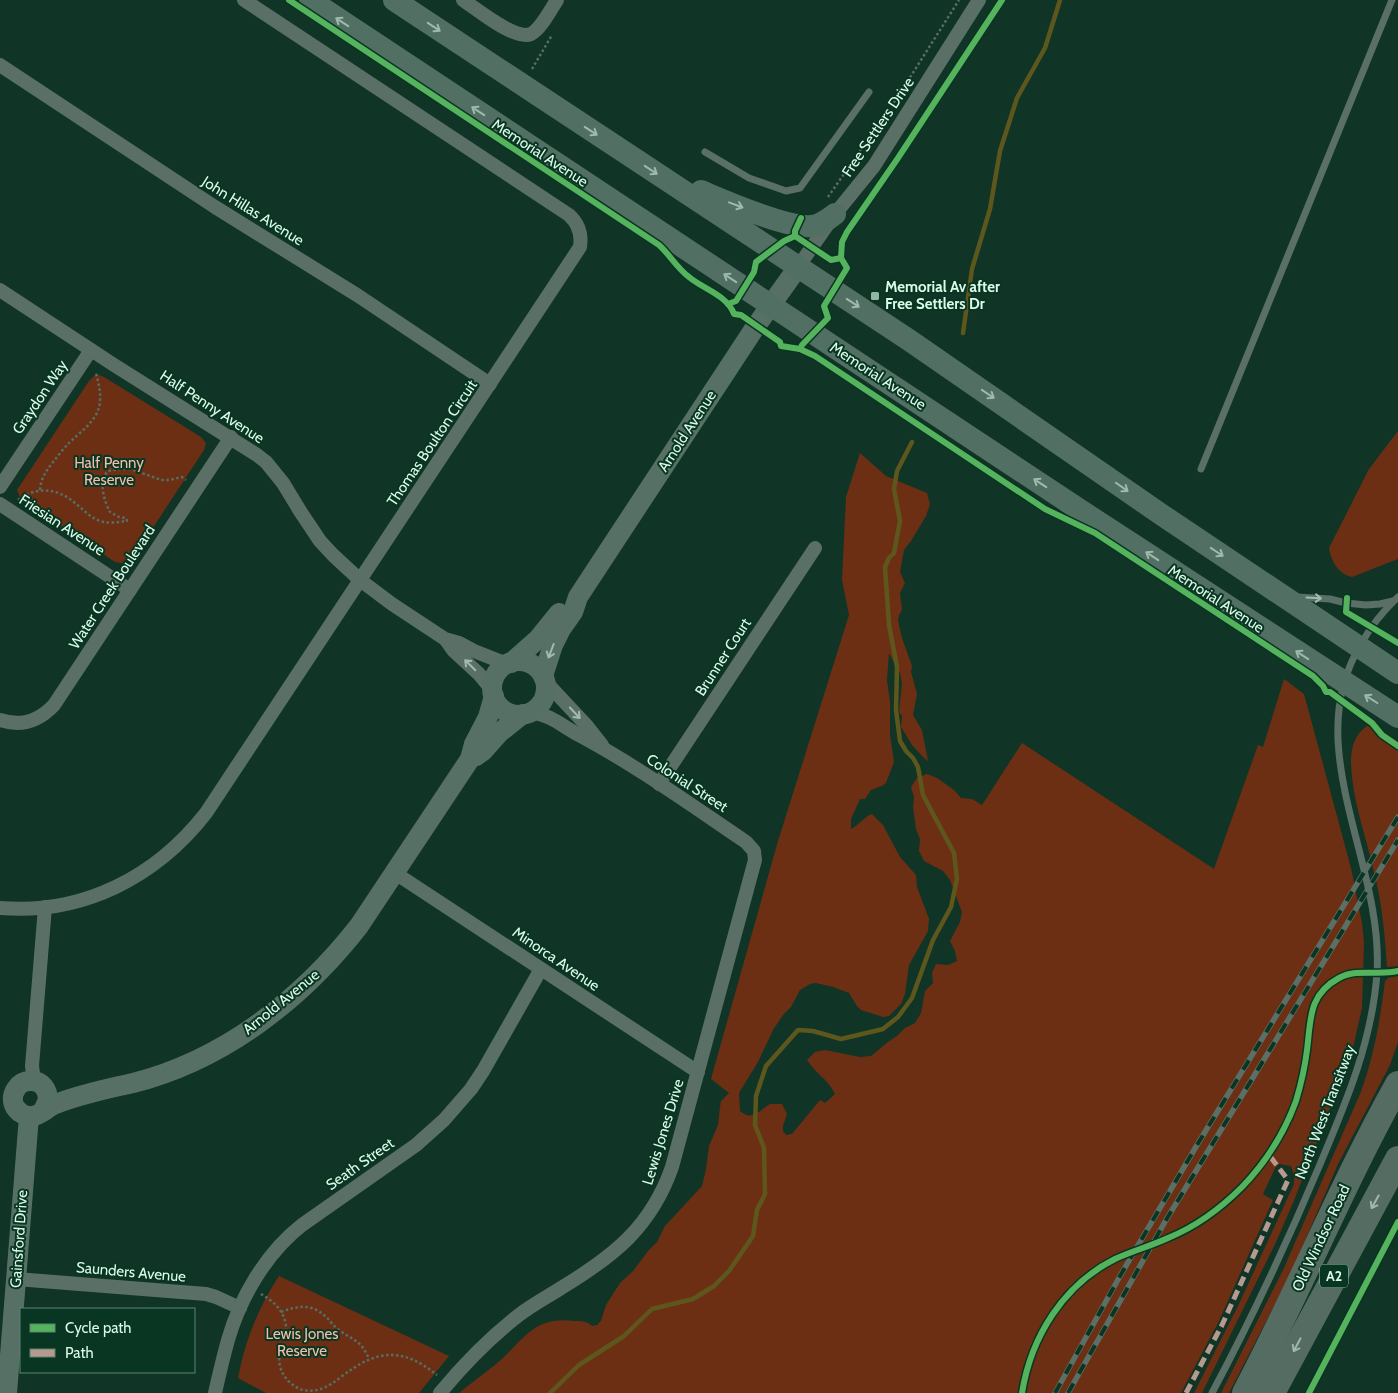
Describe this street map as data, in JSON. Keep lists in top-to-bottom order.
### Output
{
  "streets": {
    "highway": ["Old Windsor Road", "A2"],
    "main road": ["Memorial Avenue"],
    "street": [
      "Free Settlers Drive",
      "John Hillas Avenue",
      "Graydon Way",
      "Half Penny Avenue",
      "Arnold Avenue",
      "Thomas Boulton Circuit",
      "Friesian Avenue",
      "Water Creek Boulevard",
      "Brunner Court",
      "Colonial Street",
      "Minorca Avenue",
      "Lewis Jones Drive",
      "Seath Street",
      "Gainsford Drive",
      "Saunders Avenue"
    ],
    "lane": ["North West Transitway"]
  },
  "crossings": [
    ["Free Settlers Drive", "Arnold Avenue"],
    ["Memorial Avenue", "Arnold Avenue"],
    ["Memorial Avenue", "North West Transitway"],
    ["John Hillas Avenue", "Thomas Boulton Circuit"],
    ["Graydon Way", "Half Penny Avenue"],
    ["Half Penny Avenue", "Arnold Avenue"],
    ["Half Penny Avenue", "Thomas Boulton Circuit"],
    ["Half Penny Avenue", "Water Creek Boulevard"],
    ["Half Penny Avenue", "Colonial Street"],
    ["Arnold Avenue", "Colonial Street"],
    ["Arnold Avenue", "Minorca Avenue"],
    ["Arnold Avenue", "Gainsford Drive"],
    ["Friesian Avenue", "Water Creek Boulevard"],
    ["Brunner Court", "Colonial Street"],
    ["Colonial Street", "Lewis Jones Drive"],
    ["Minorca Avenue", "Lewis Jones Drive"],
    ["Minorca Avenue", "Seath Street"],
    ["Seath Street", "Saunders Avenue"],
    ["Gainsford Drive", "Saunders Avenue"]
  ],
  "parks": ["Half Penny Reserve", "Lewis Jones Reserve"],
  "places": {
    "transit": ["Memorial Av after Free Settlers Dr"]
  },
  "legend": ["Cycle path", "Path"]
}
